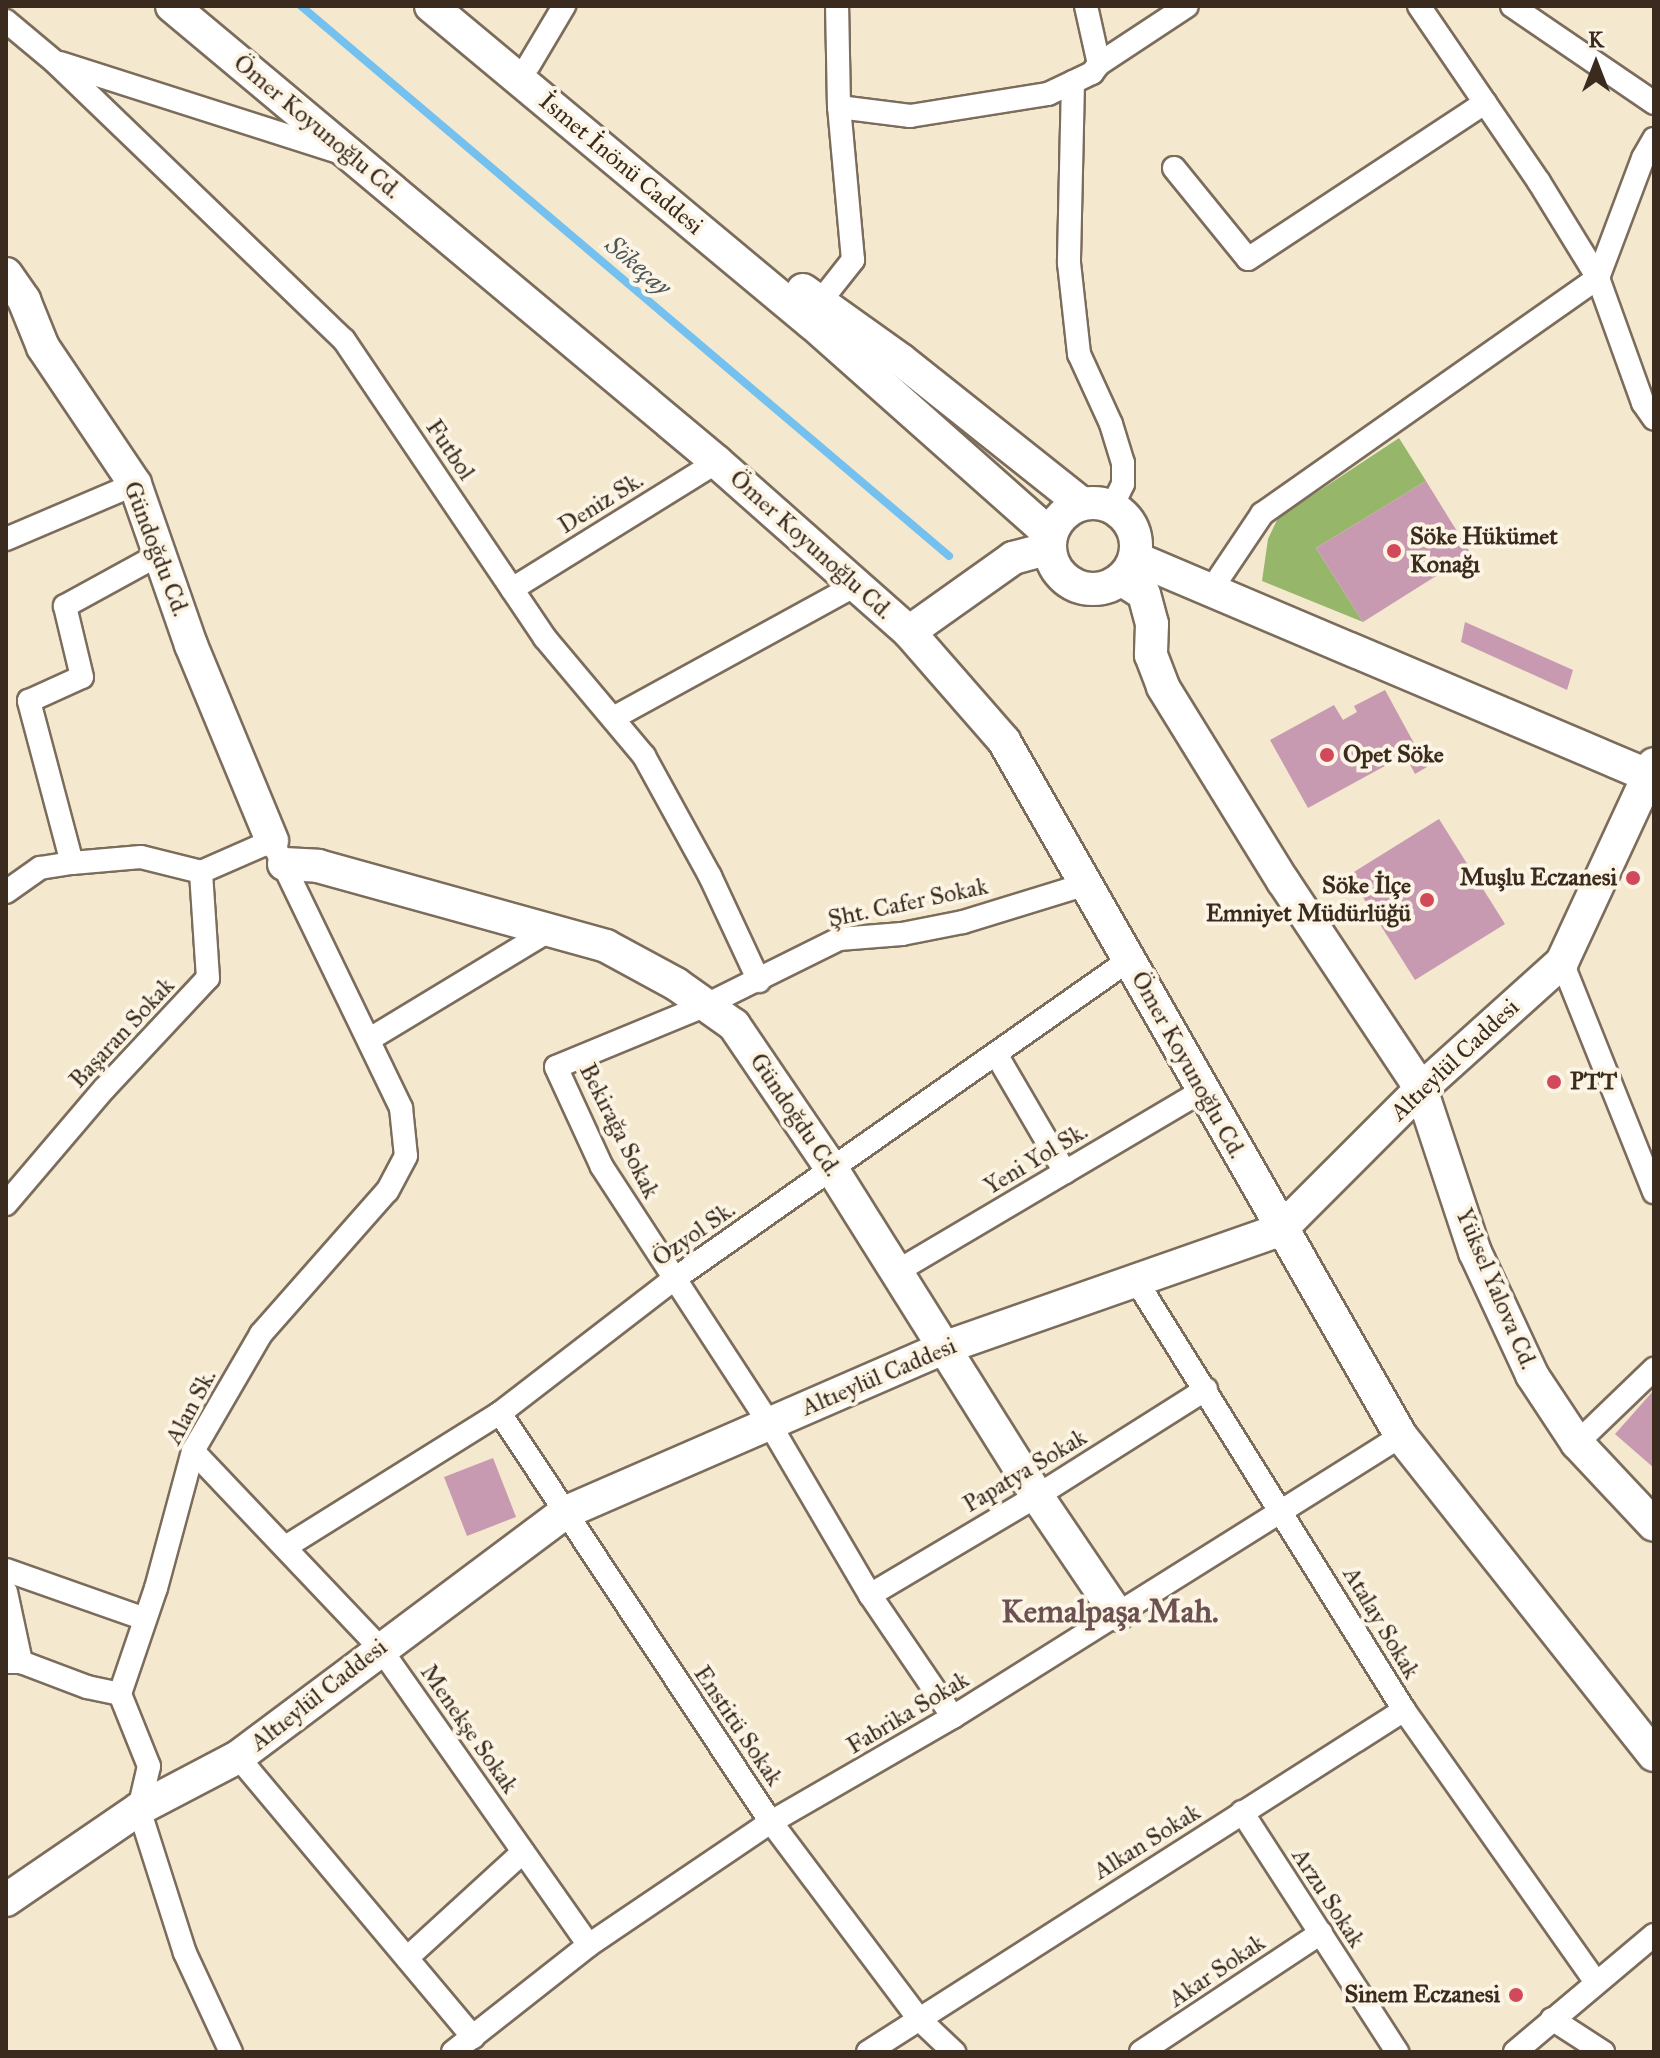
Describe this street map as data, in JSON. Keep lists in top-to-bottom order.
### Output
{
  "streets": {
    "main road": [
      "Ömer Koyunoğlu Cd.",
      "İsmet İnönü Caddesi",
      "Gündoğdu Cd.",
      "Altıeylül Caddesi",
      "Yüksel Yalova Cd."
    ],
    "street": [
      "Futbol",
      "Deniz Sk.",
      "Şht. Cafer Sokak",
      "Başaran Sokak",
      "Bekirağa Sokak",
      "Yeni Yol Sk.",
      "Özyol Sk.",
      "Alan Sk.",
      "Papatya Sokak",
      "Atalay Sokak",
      "Fabrika Sokak",
      "Enstitü Sokak",
      "Menekşe Sokak",
      "Alkan Sokak",
      "Arzu Sokak",
      "Akar Sokak"
    ]
  },
  "crossings": [
    ["Ömer Koyunoğlu Cd.", "Deniz Sk."],
    ["Ömer Koyunoğlu Cd.", "Şht. Cafer Sokak"],
    ["Ömer Koyunoğlu Cd.", "Altıeylül Caddesi"],
    ["Ömer Koyunoğlu Cd.", "Yeni Yol Sk."],
    ["Ömer Koyunoğlu Cd.", "Özyol Sk."],
    ["Ömer Koyunoğlu Cd.", "Fabrika Sokak"],
    ["Futbol", "Deniz Sk."],
    ["Futbol", "Şht. Cafer Sokak"],
    ["Gündoğdu Cd.", "Şht. Cafer Sokak"],
    ["Gündoğdu Cd.", "Altıeylül Caddesi"],
    ["Gündoğdu Cd.", "Bekirağa Sokak"],
    ["Gündoğdu Cd.", "Yeni Yol Sk."],
    ["Gündoğdu Cd.", "Özyol Sk."],
    ["Gündoğdu Cd.", "Alan Sk."],
    ["Gündoğdu Cd.", "Papatya Sokak"],
    ["Gündoğdu Cd.", "Fabrika Sokak"],
    ["Şht. Cafer Sokak", "Bekirağa Sokak"],
    ["Altıeylül Caddesi", "Bekirağa Sokak"],
    ["Altıeylül Caddesi", "Yüksel Yalova Cd."],
    ["Altıeylül Caddesi", "Atalay Sokak"],
    ["Altıeylül Caddesi", "Enstitü Sokak"],
    ["Altıeylül Caddesi", "Menekşe Sokak"],
    ["Bekirağa Sokak", "Özyol Sk."],
    ["Bekirağa Sokak", "Papatya Sokak"],
    ["Bekirağa Sokak", "Fabrika Sokak"],
    ["Özyol Sk.", "Enstitü Sokak"],
    ["Özyol Sk.", "Menekşe Sokak"],
    ["Alan Sk.", "Menekşe Sokak"],
    ["Papatya Sokak", "Atalay Sokak"],
    ["Atalay Sokak", "Fabrika Sokak"],
    ["Atalay Sokak", "Alkan Sokak"],
    ["Fabrika Sokak", "Enstitü Sokak"],
    ["Fabrika Sokak", "Menekşe Sokak"],
    ["Enstitü Sokak", "Alkan Sokak"],
    ["Alkan Sokak", "Arzu Sokak"],
    ["Arzu Sokak", "Akar Sokak"]
  ],
  "districts": ["Kemalpaşa Mah."],
  "water": ["Sökeçay"],
  "places": [
    "Söke Hükümet Konağı",
    "Opet Söke",
    "Muşlu Eczanesi",
    "Söke İlçe Emniyet Müdürlüğü",
    "PTT",
    "Sinem Eczanesi"
  ],
  "north": "top"
}
